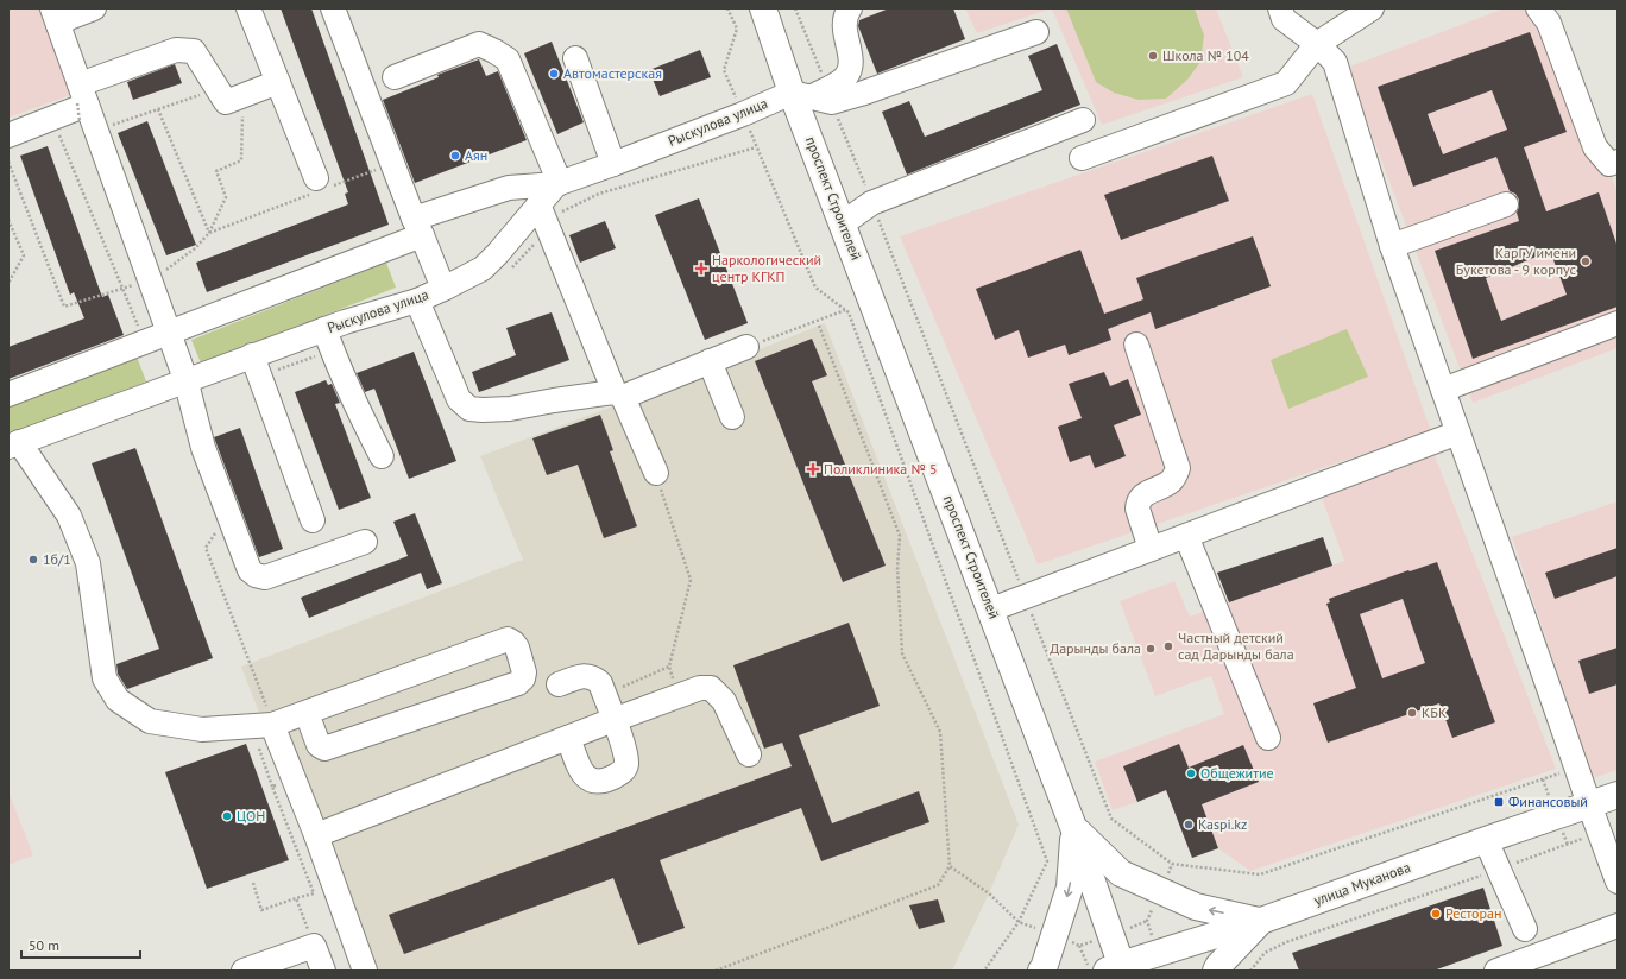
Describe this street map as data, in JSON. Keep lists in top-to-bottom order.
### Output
{
  "streets": {
    "main road": ["проспект Строителей", "улица Муканова"],
    "street": ["Рыскулова улица"]
  },
  "crossings": [
    ["Рыскулова улица", "проспект Строителей"],
    ["проспект Строителей", "улица Муканова"]
  ],
  "places": {
    "other": [
      "Школа № 104",
      "Автомастерская",
      "Аян",
      "КарГУ имени Букетова - 9 корпус",
      "1б/1",
      "Частный детский сад Дарынды бала",
      "Дарынды бала",
      "КБК",
      "Общежитие",
      "ЦОН",
      "Kaspi.kz",
      "Ресторан"
    ],
    "health": ["Наркологический центр КГКП", "Поликлиника № 5"],
    "transit": ["Финансовый"]
  },
  "scale_bar": "50 m"
}
